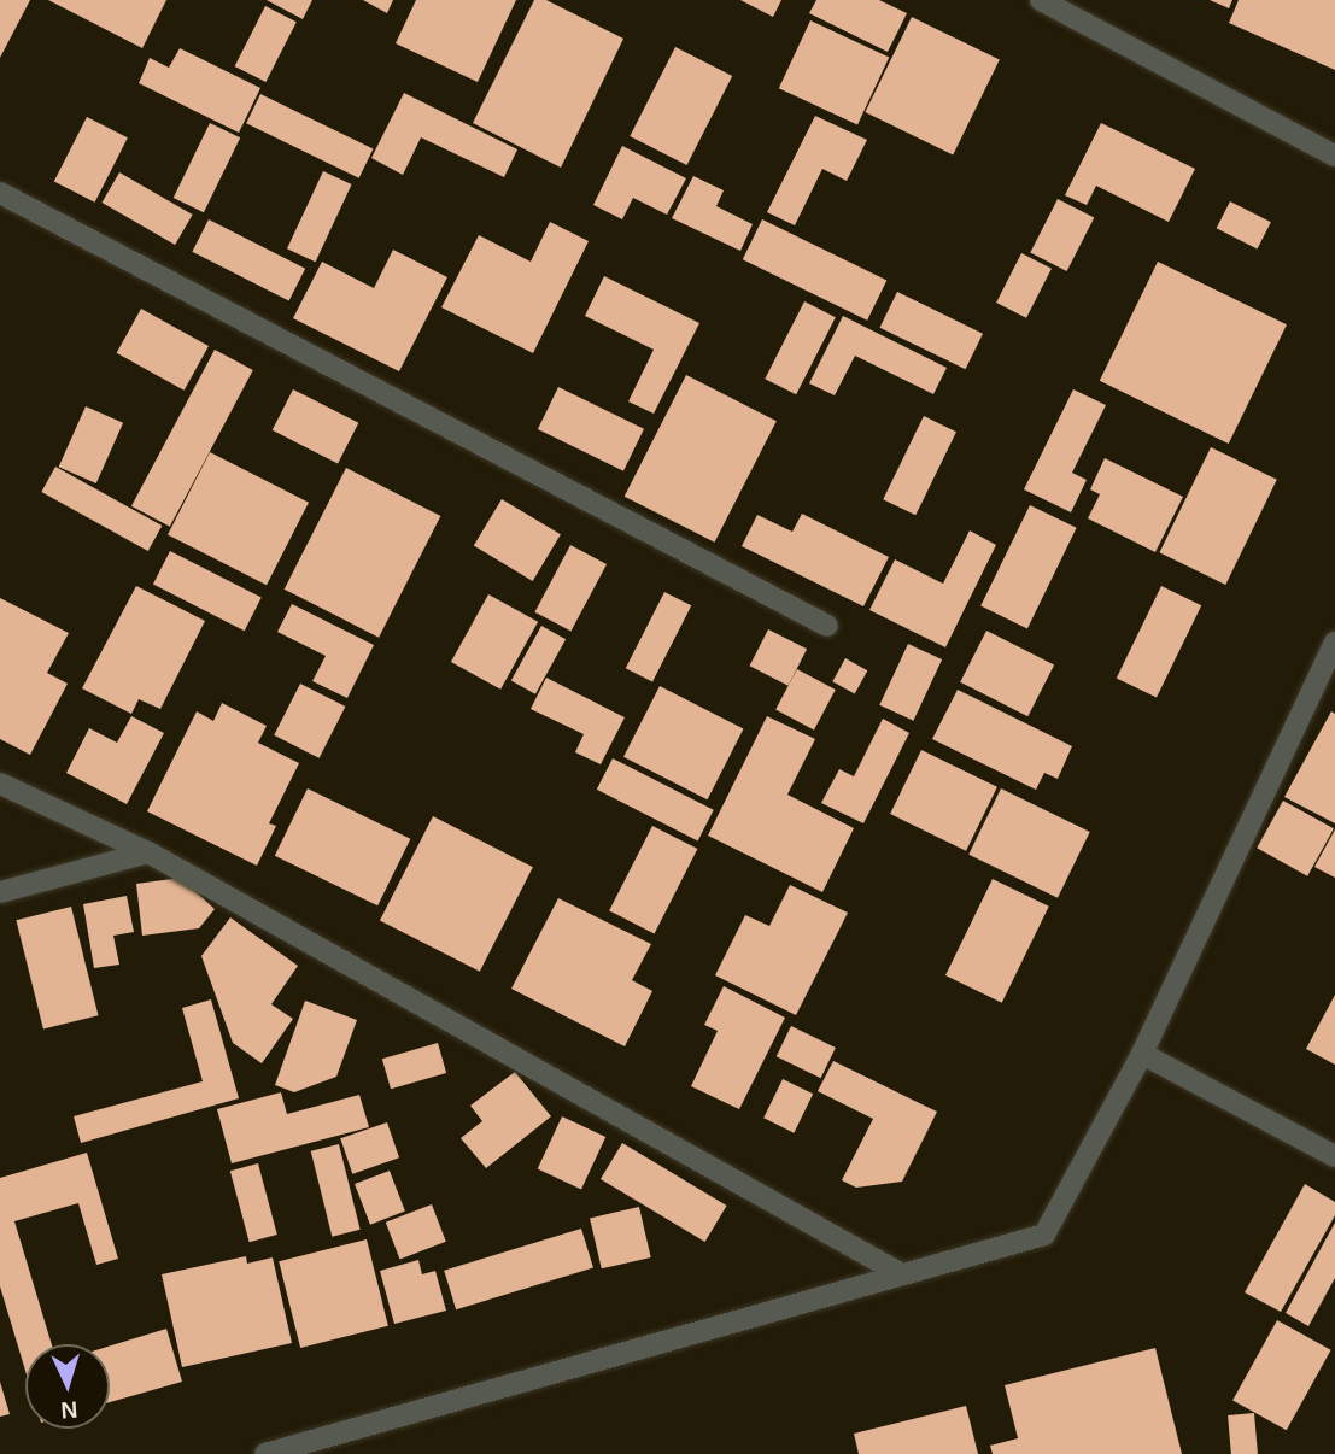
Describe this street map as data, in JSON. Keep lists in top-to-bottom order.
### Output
{
  "north": "bottom"
}
